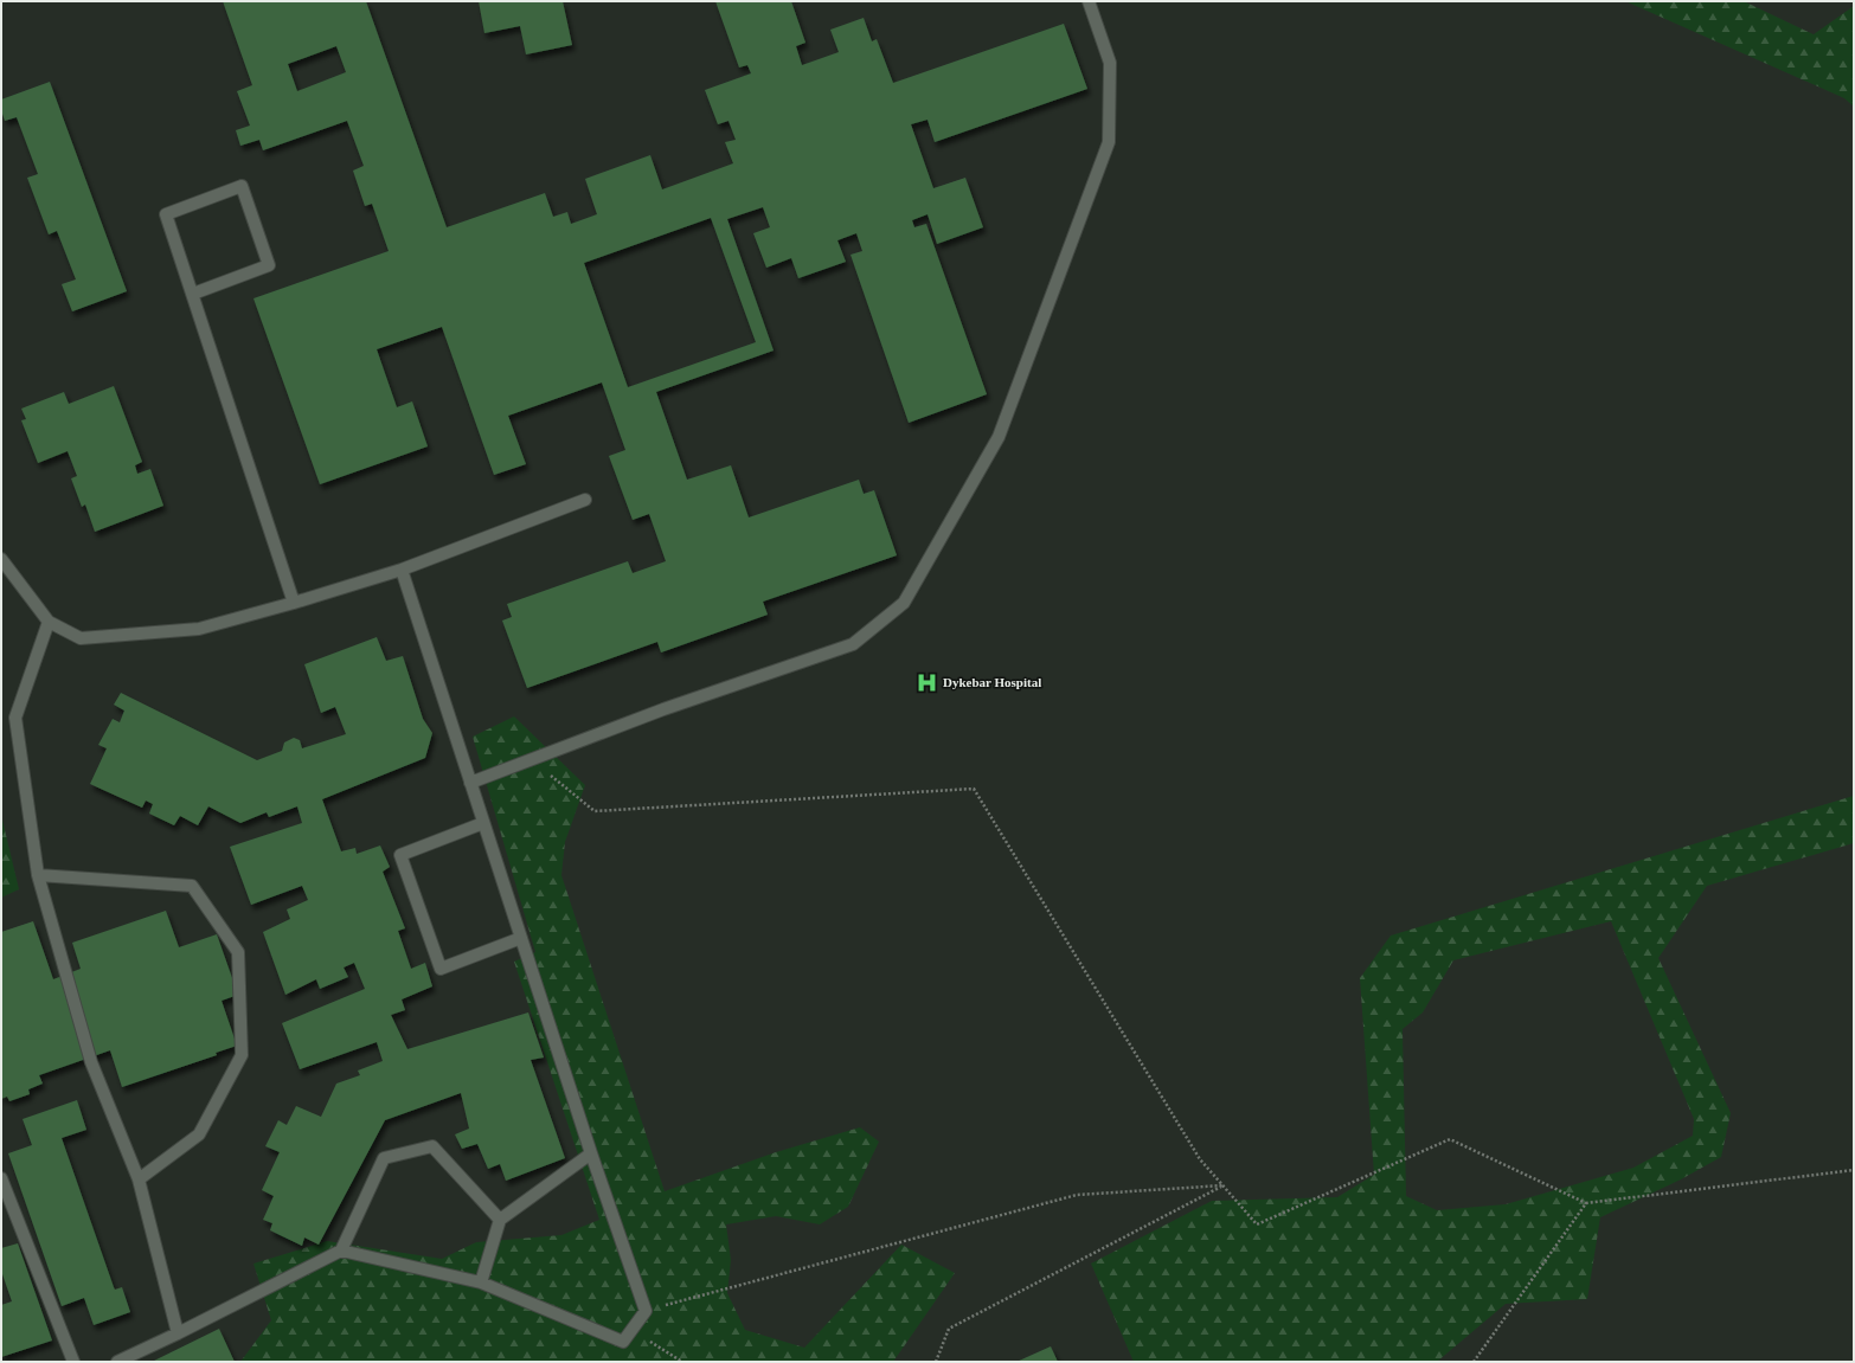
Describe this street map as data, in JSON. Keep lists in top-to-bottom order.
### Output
{
  "places": {
    "hospital": ["Dykebar Hospital"]
  }
}
